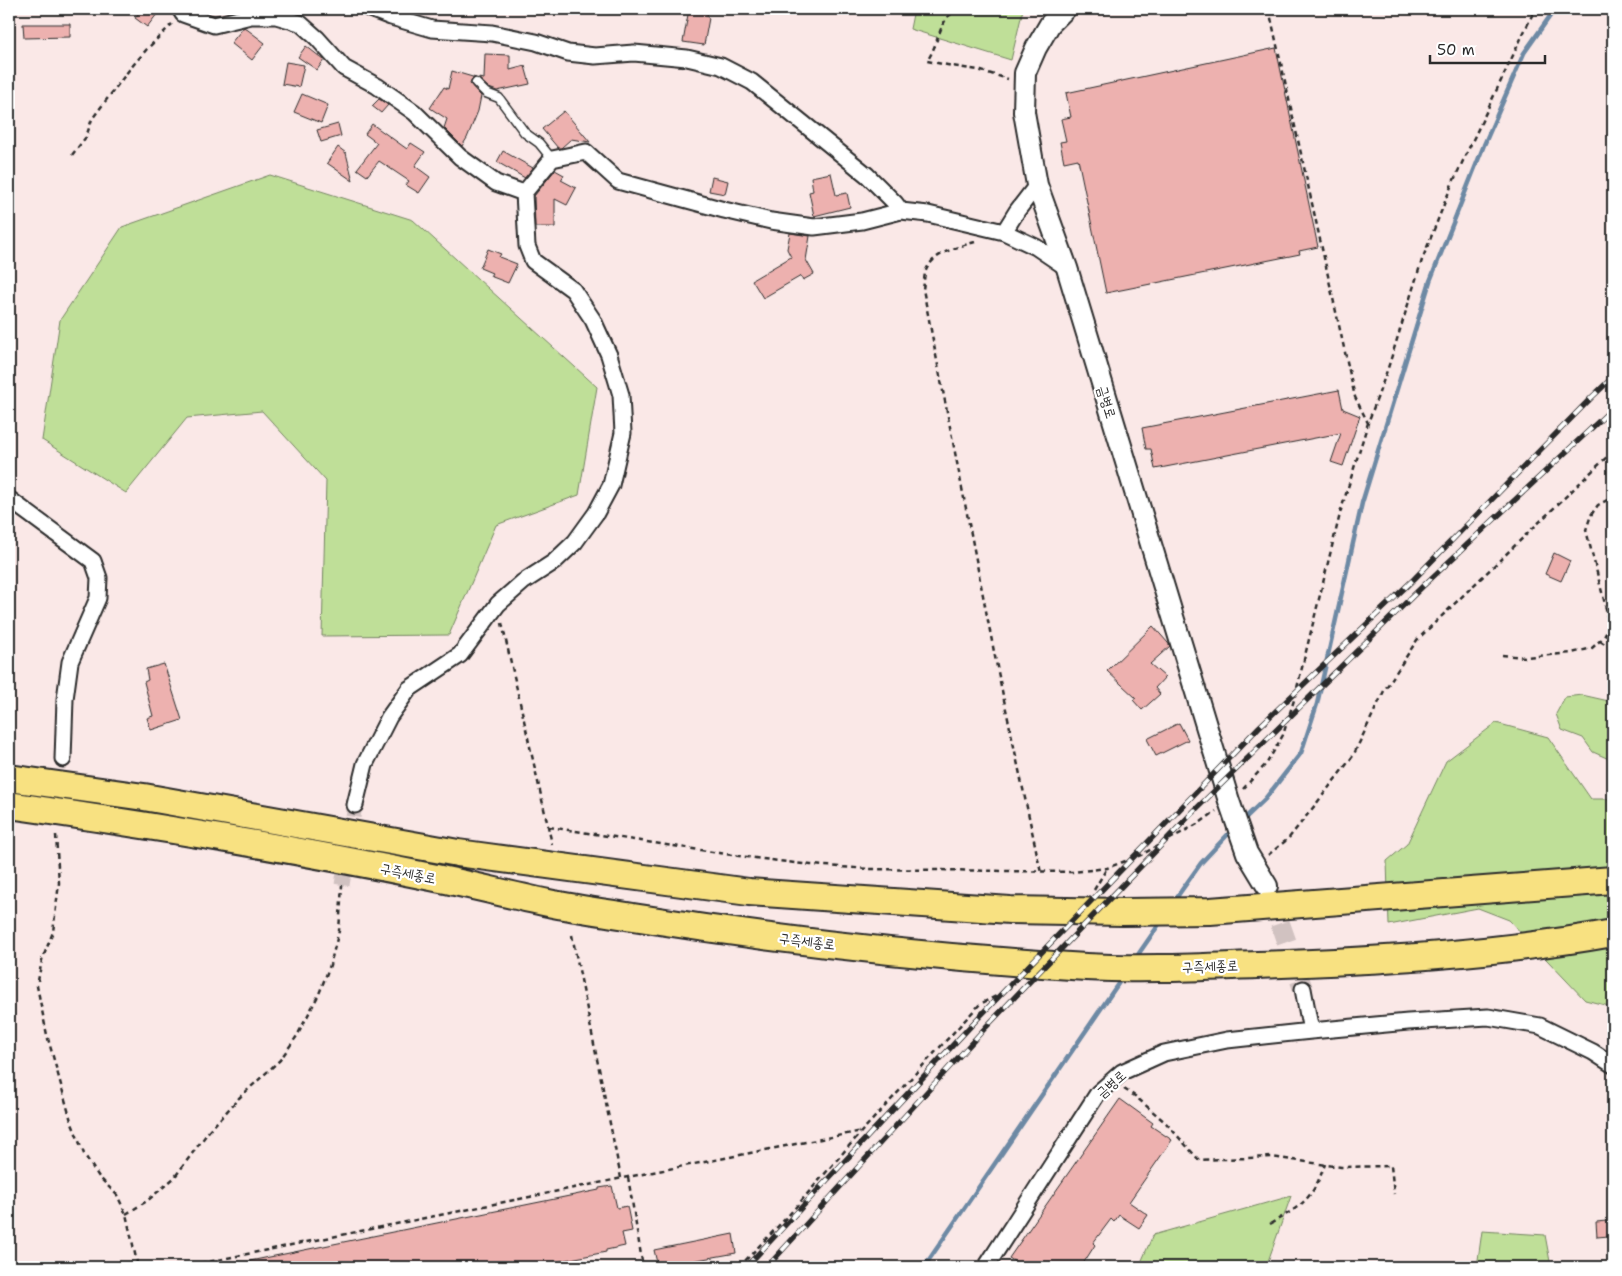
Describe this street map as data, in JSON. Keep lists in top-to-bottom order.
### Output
{
  "streets": {
    "highway": ["구즉세종로"],
    "street": ["금병로"]
  },
  "scale_bar": "50 m"
}
